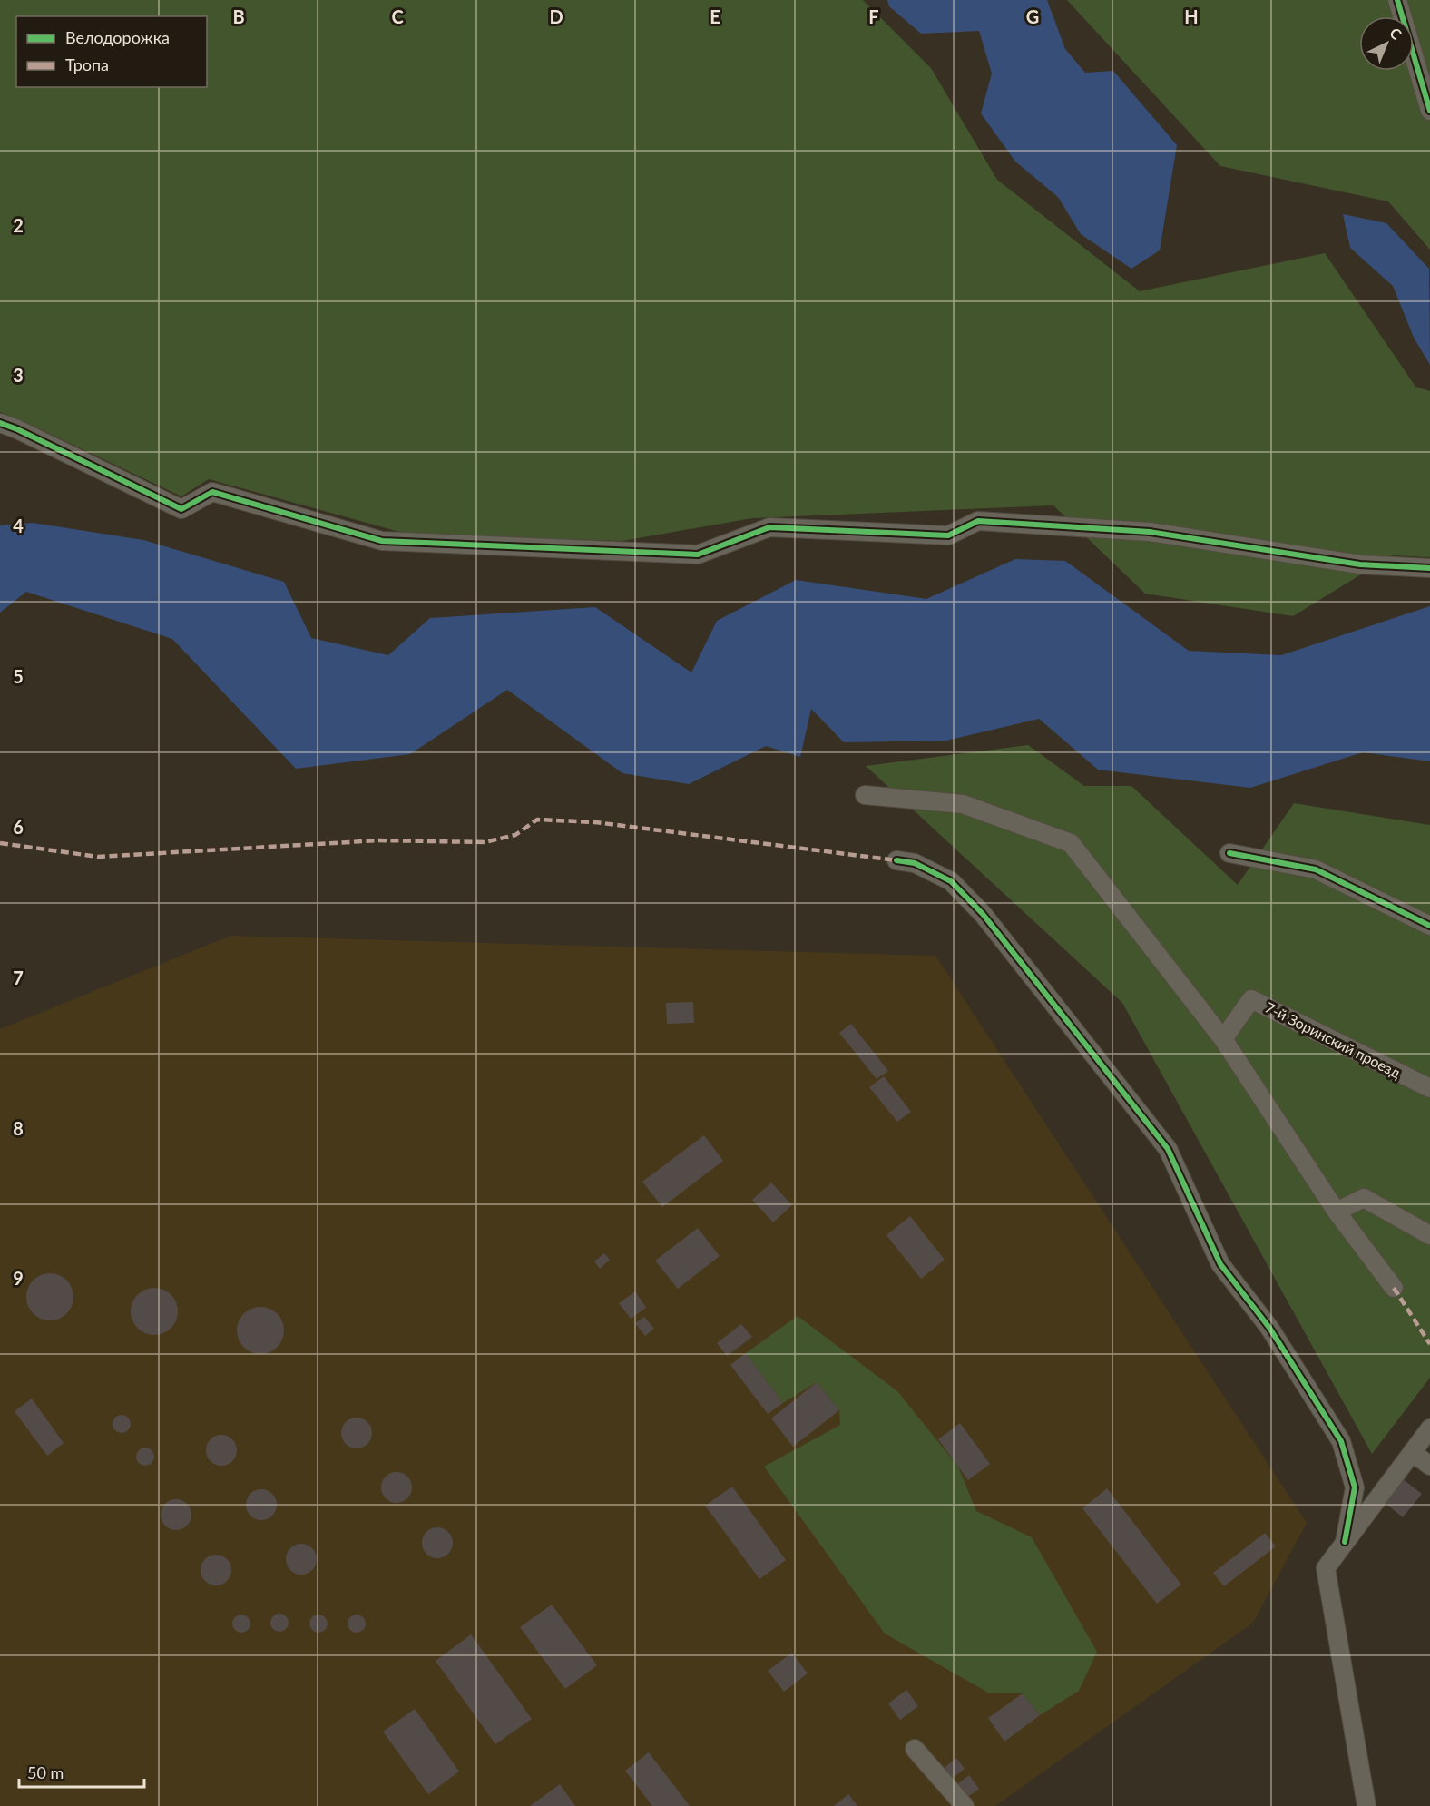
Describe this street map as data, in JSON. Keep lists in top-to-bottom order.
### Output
{
  "streets": {
    "street": ["7-й Зоринский проезд"]
  },
  "legend": ["Велодорожка", "Тропа"],
  "scale_bar": "50 m",
  "north": "top right",
  "grid": {
    "columns": [
      "B",
      "C",
      "D",
      "E",
      "F",
      "G",
      "H"
    ],
    "rows": [
      "2",
      "3",
      "4",
      "5",
      "6",
      "7",
      "8",
      "9"
    ]
  }
}
